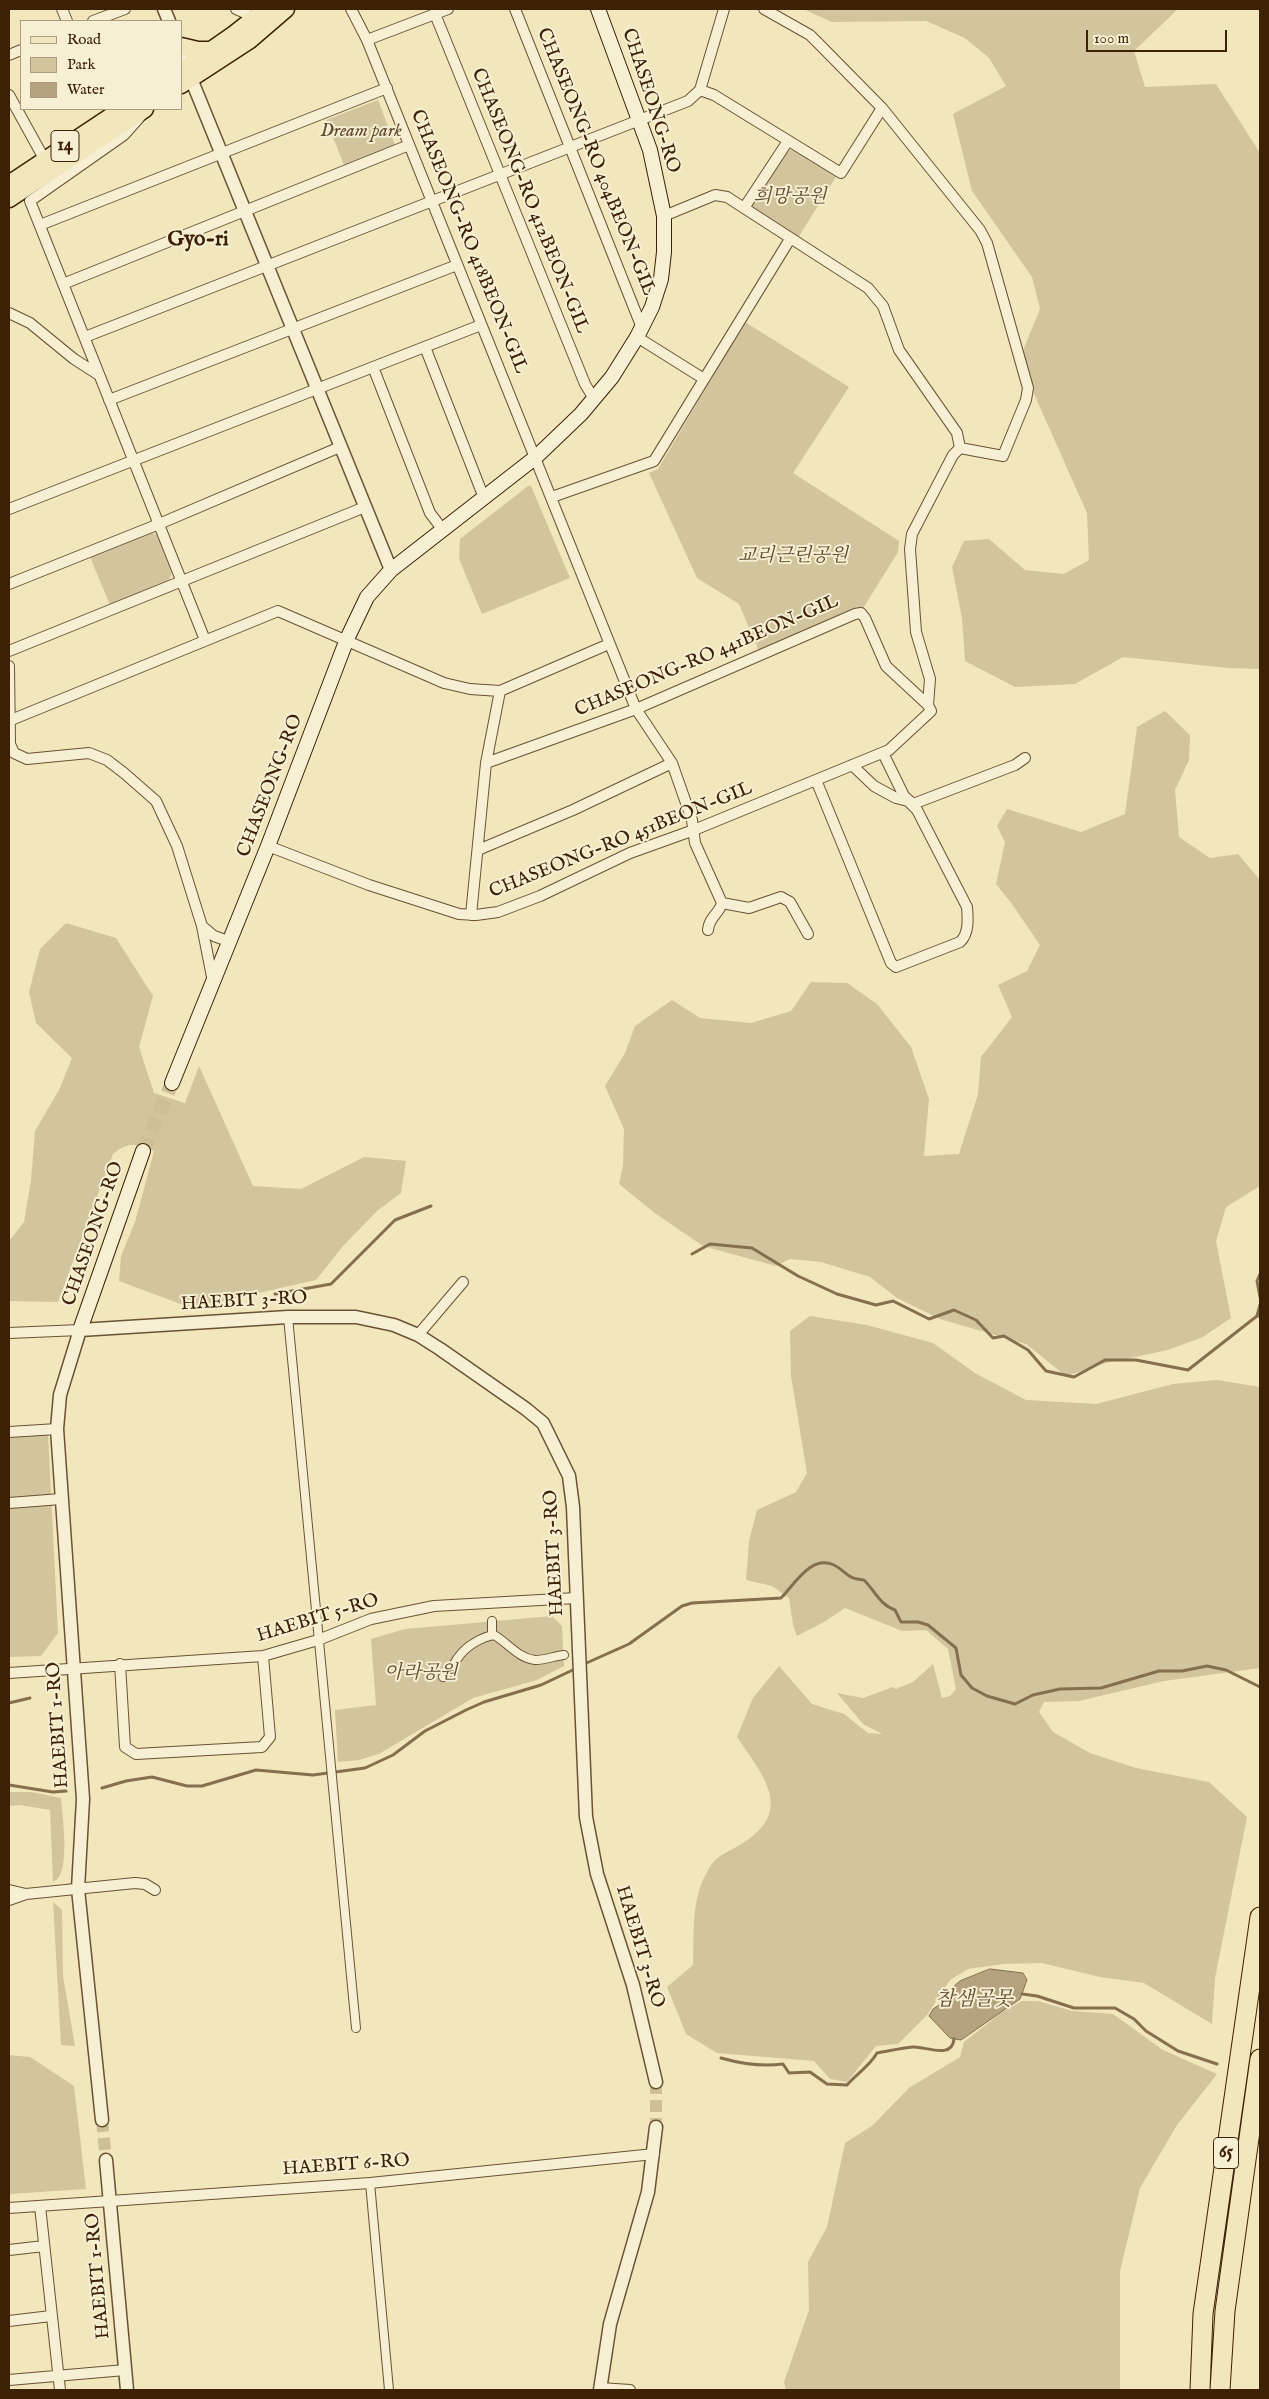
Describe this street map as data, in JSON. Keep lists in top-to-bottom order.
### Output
{
  "streets": {
    "highway": ["65"],
    "main road": ["CHASEONG-RO", "14"],
    "street": [
      "CHASEONG-RO 404BEON-GIL",
      "CHASEONG-RO 412BEON-GIL",
      "CHASEONG-RO 418BEON-GIL",
      "CHASEONG-RO 441BEON-GIL",
      "CHASEONG-RO 451BEON-GIL",
      "HAEBIT 3-RO",
      "HAEBIT 5-RO",
      "HAEBIT 1-RO",
      "HAEBIT 6-RO"
    ]
  },
  "crossings": [
    ["CHASEONG-RO", "CHASEONG-RO 404BEON-GIL"],
    ["CHASEONG-RO", "CHASEONG-RO 412BEON-GIL"],
    ["CHASEONG-RO", "CHASEONG-RO 418BEON-GIL"],
    ["CHASEONG-RO", "CHASEONG-RO 451BEON-GIL"],
    ["CHASEONG-RO", "HAEBIT 3-RO"],
    ["CHASEONG-RO", "HAEBIT 1-RO"],
    ["CHASEONG-RO 418BEON-GIL", "CHASEONG-RO 441BEON-GIL"],
    ["CHASEONG-RO 418BEON-GIL", "CHASEONG-RO 451BEON-GIL"],
    ["CHASEONG-RO 441BEON-GIL", "CHASEONG-RO 451BEON-GIL"],
    ["HAEBIT 3-RO", "HAEBIT 5-RO"],
    ["HAEBIT 3-RO", "HAEBIT 1-RO"],
    ["HAEBIT 5-RO", "HAEBIT 1-RO"],
    ["HAEBIT 1-RO", "HAEBIT 6-RO"]
  ],
  "districts": ["Gyo-ri"],
  "water": ["참샘골못"],
  "parks": [
    "Dream park",
    "희망공원",
    "교리근린공원",
    "아라공원"
  ],
  "legend": ["Road", "Park", "Water"],
  "scale_bar": "100 m"
}
